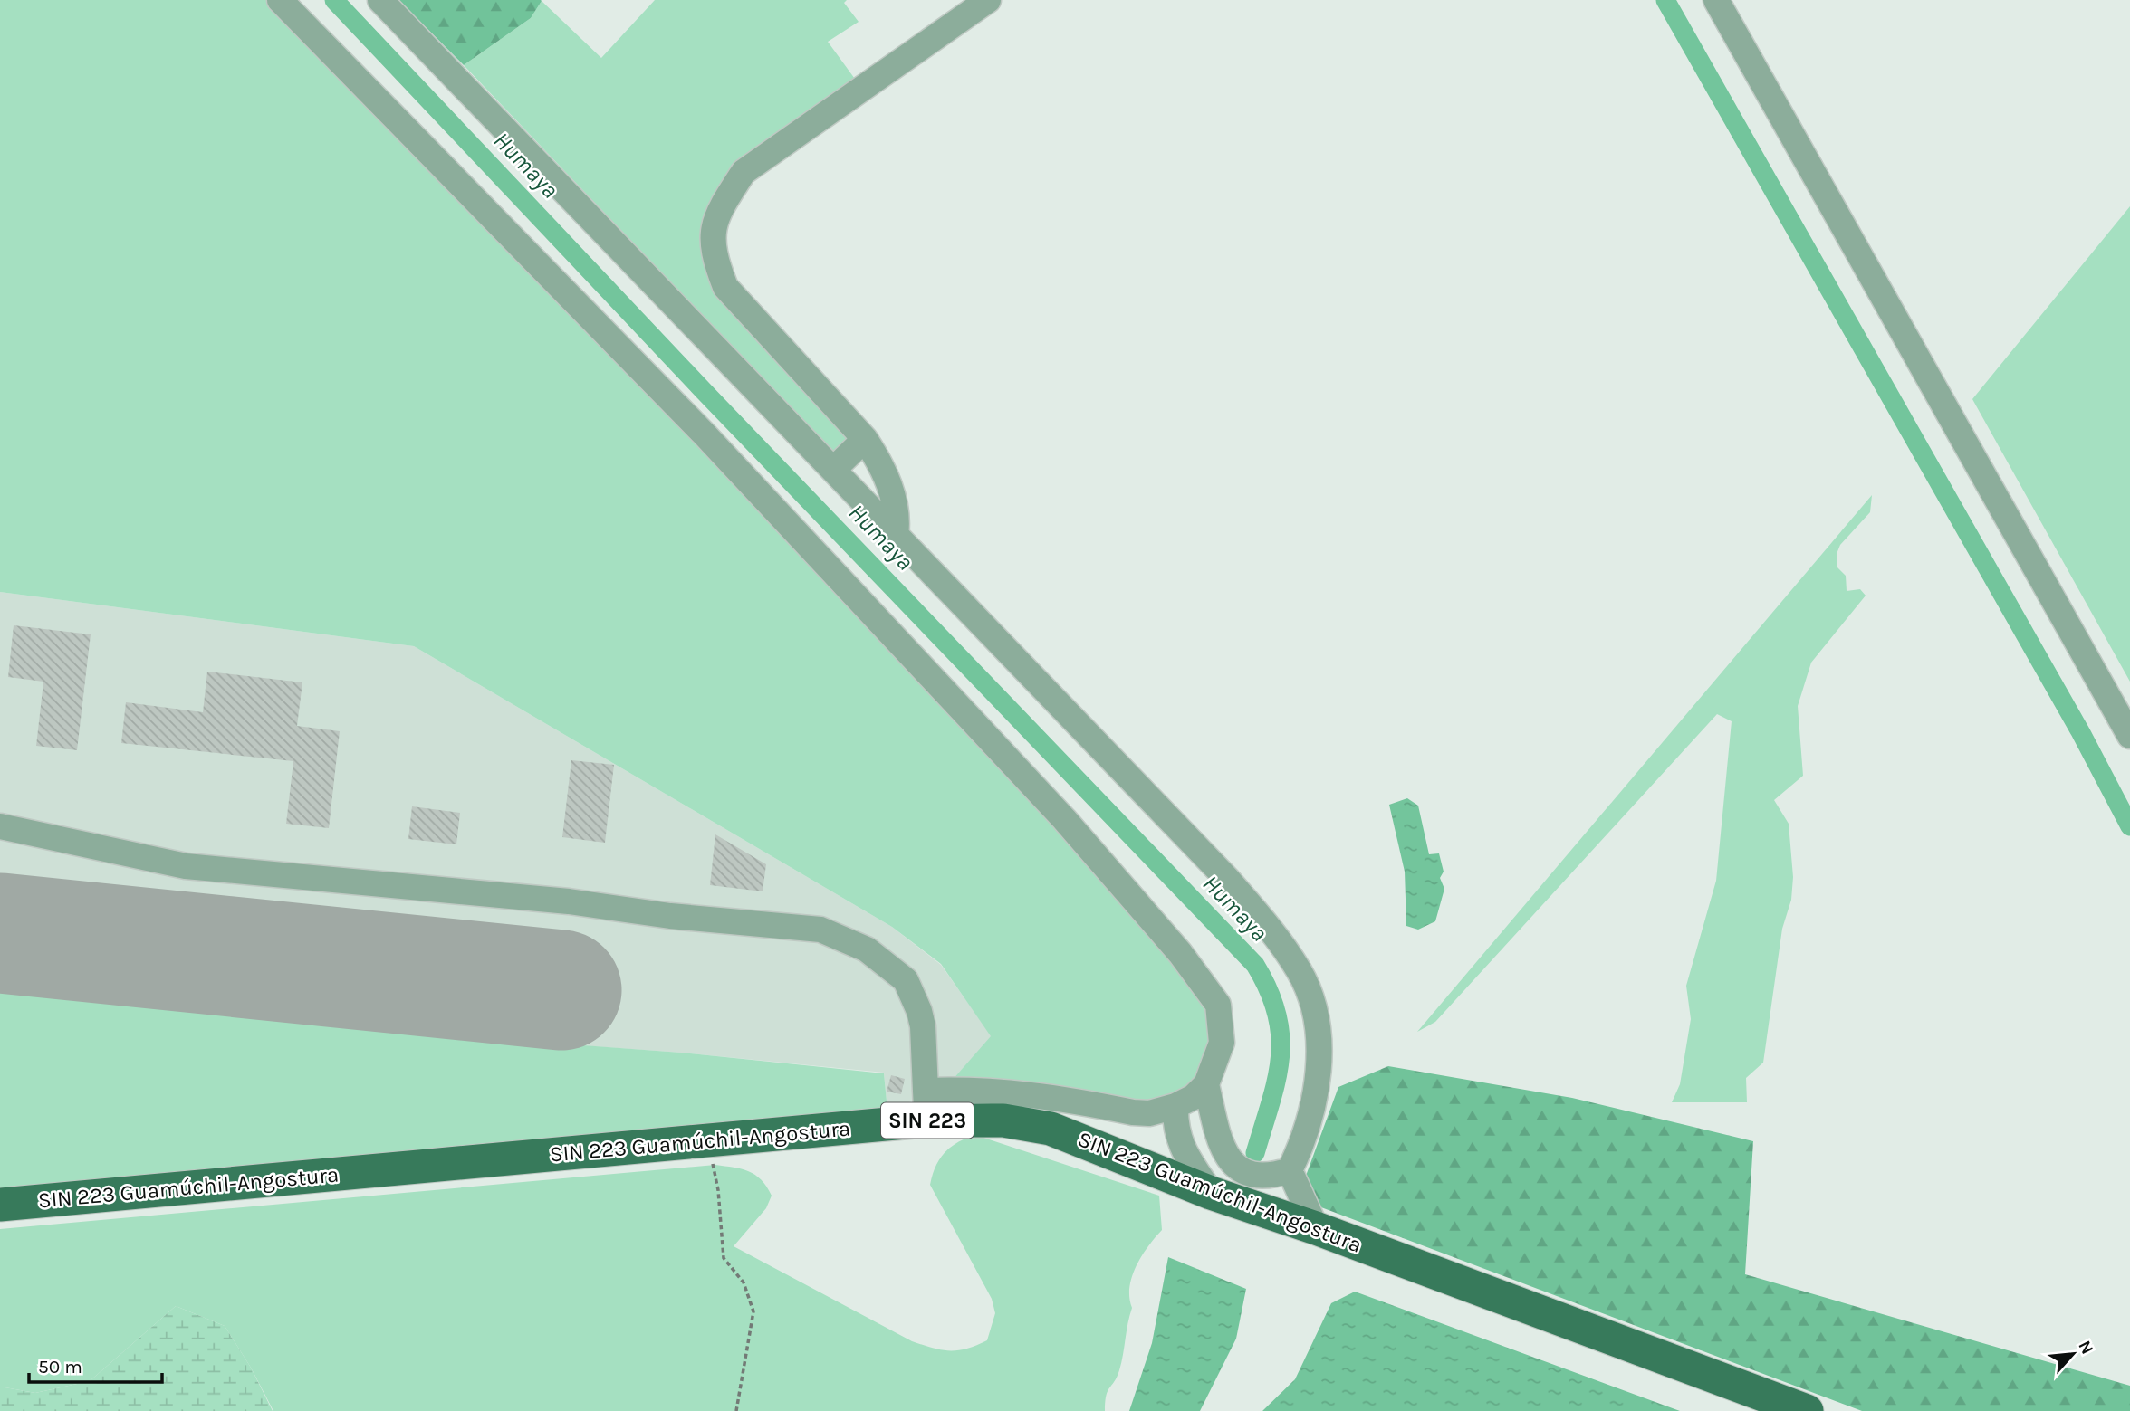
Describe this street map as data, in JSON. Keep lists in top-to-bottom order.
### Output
{
  "streets": {
    "main road": ["SIN 223", "SIN 223 Guamúchil-Angostura"]
  },
  "water": ["Humaya"],
  "scale_bar": "50 m",
  "north": "top right"
}
